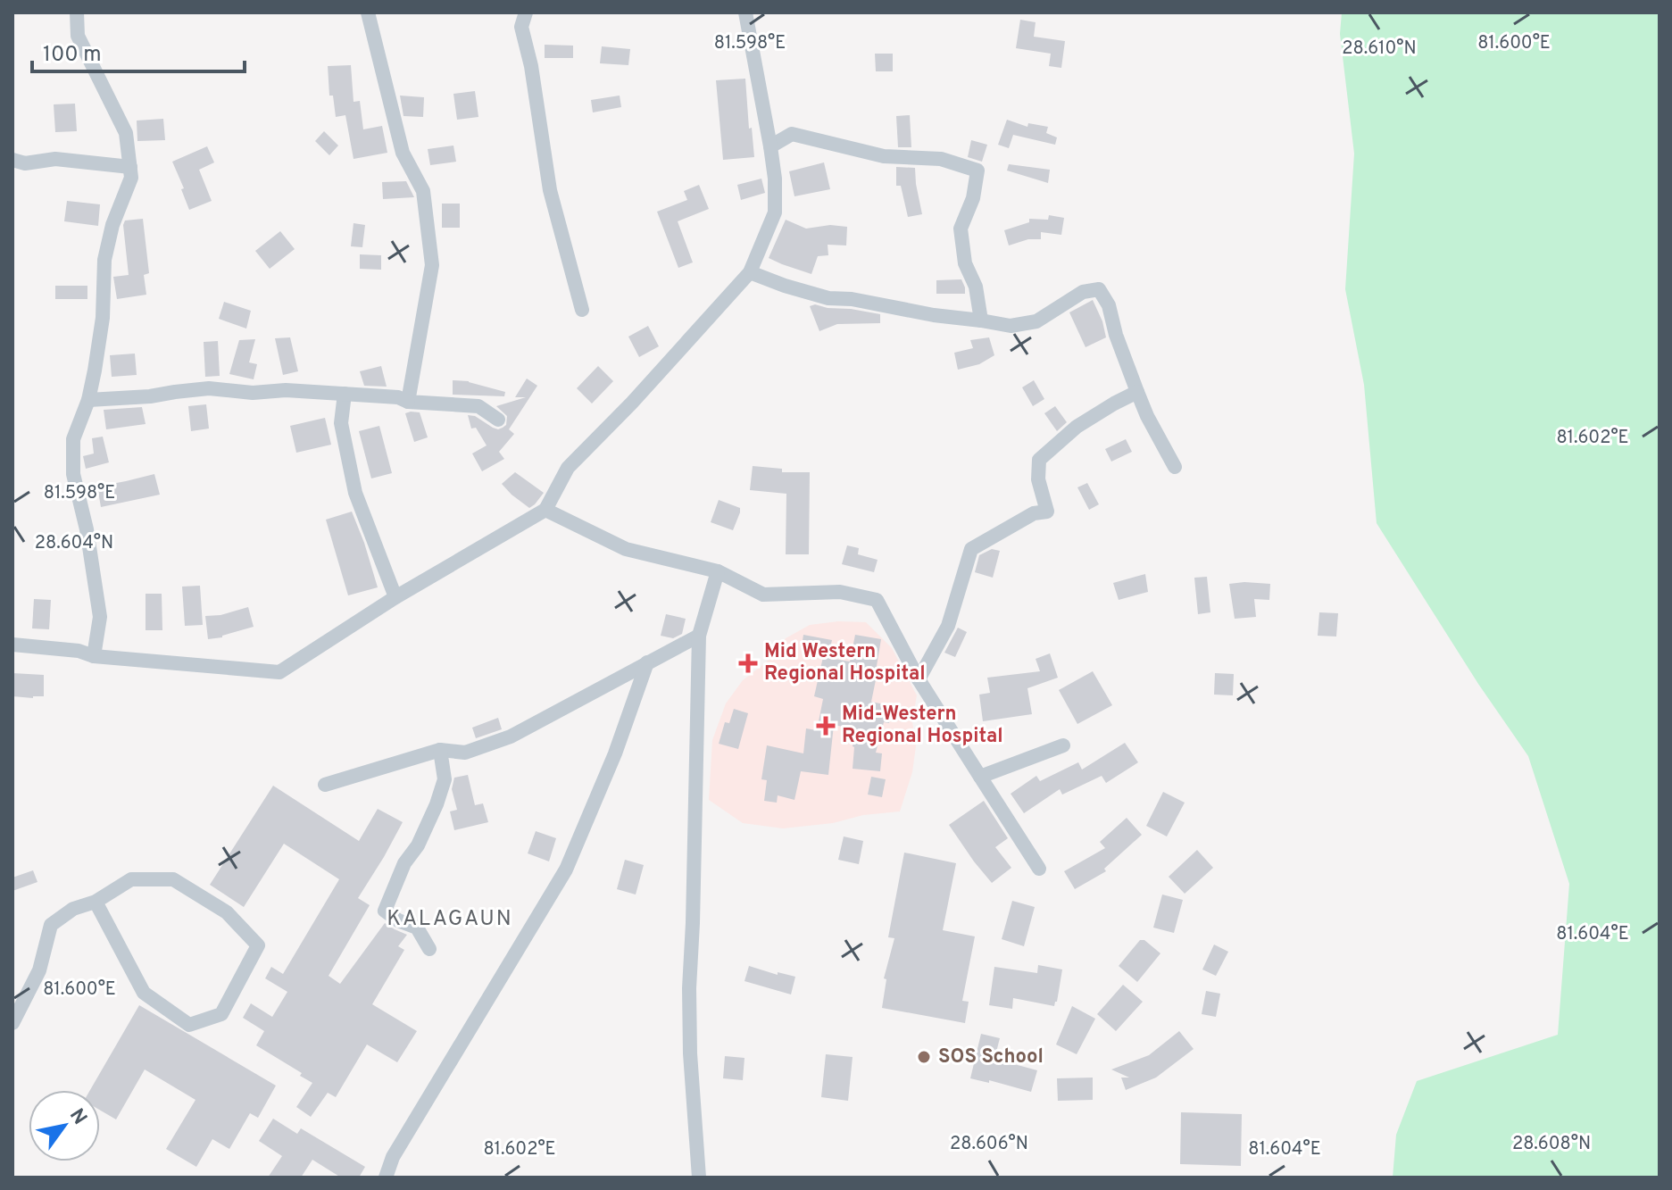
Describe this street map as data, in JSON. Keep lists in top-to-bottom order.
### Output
{
  "districts": ["KALAGAUN"],
  "places": {
    "health": ["Mid Western Regional Hospital", "Mid-Western Regional Hospital"],
    "other": ["SOS School"]
  },
  "scale_bar": "100 m",
  "north": "top right",
  "coordinates": [
    "81.598°E",
    "81.600°E",
    "28.610°N",
    "81.602°E",
    "28.604°N",
    "81.604°E",
    "28.606°N",
    "28.608°N"
  ]
}
